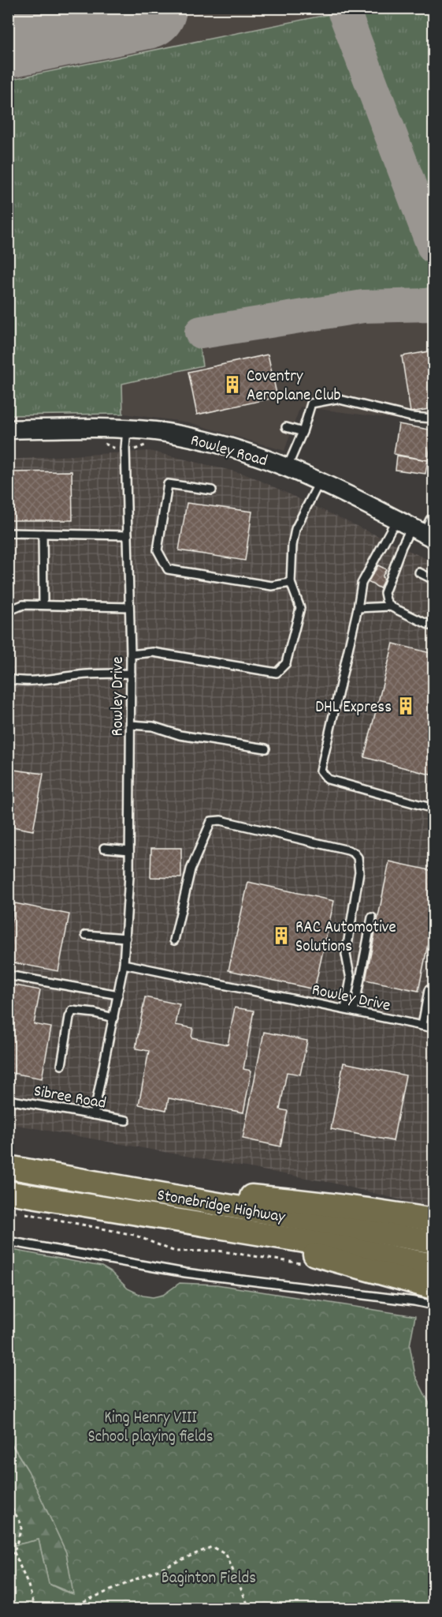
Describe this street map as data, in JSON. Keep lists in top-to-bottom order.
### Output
{
  "streets": {
    "highway": ["Stonebridge Highway"],
    "street": ["Rowley Road"],
    "lane": ["Rowley Drive", "Sibree Road"]
  },
  "crossings": [
    ["Rowley Road", "Rowley Drive"],
    ["Rowley Drive", "Sibree Road"]
  ],
  "parks": ["King Henry VIII School playing fields", "Baginton Fields"],
  "places": {
    "building": ["Coventry Aeroplane Club", "DHL Express", "RAC Automotive Solutions"]
  }
}
